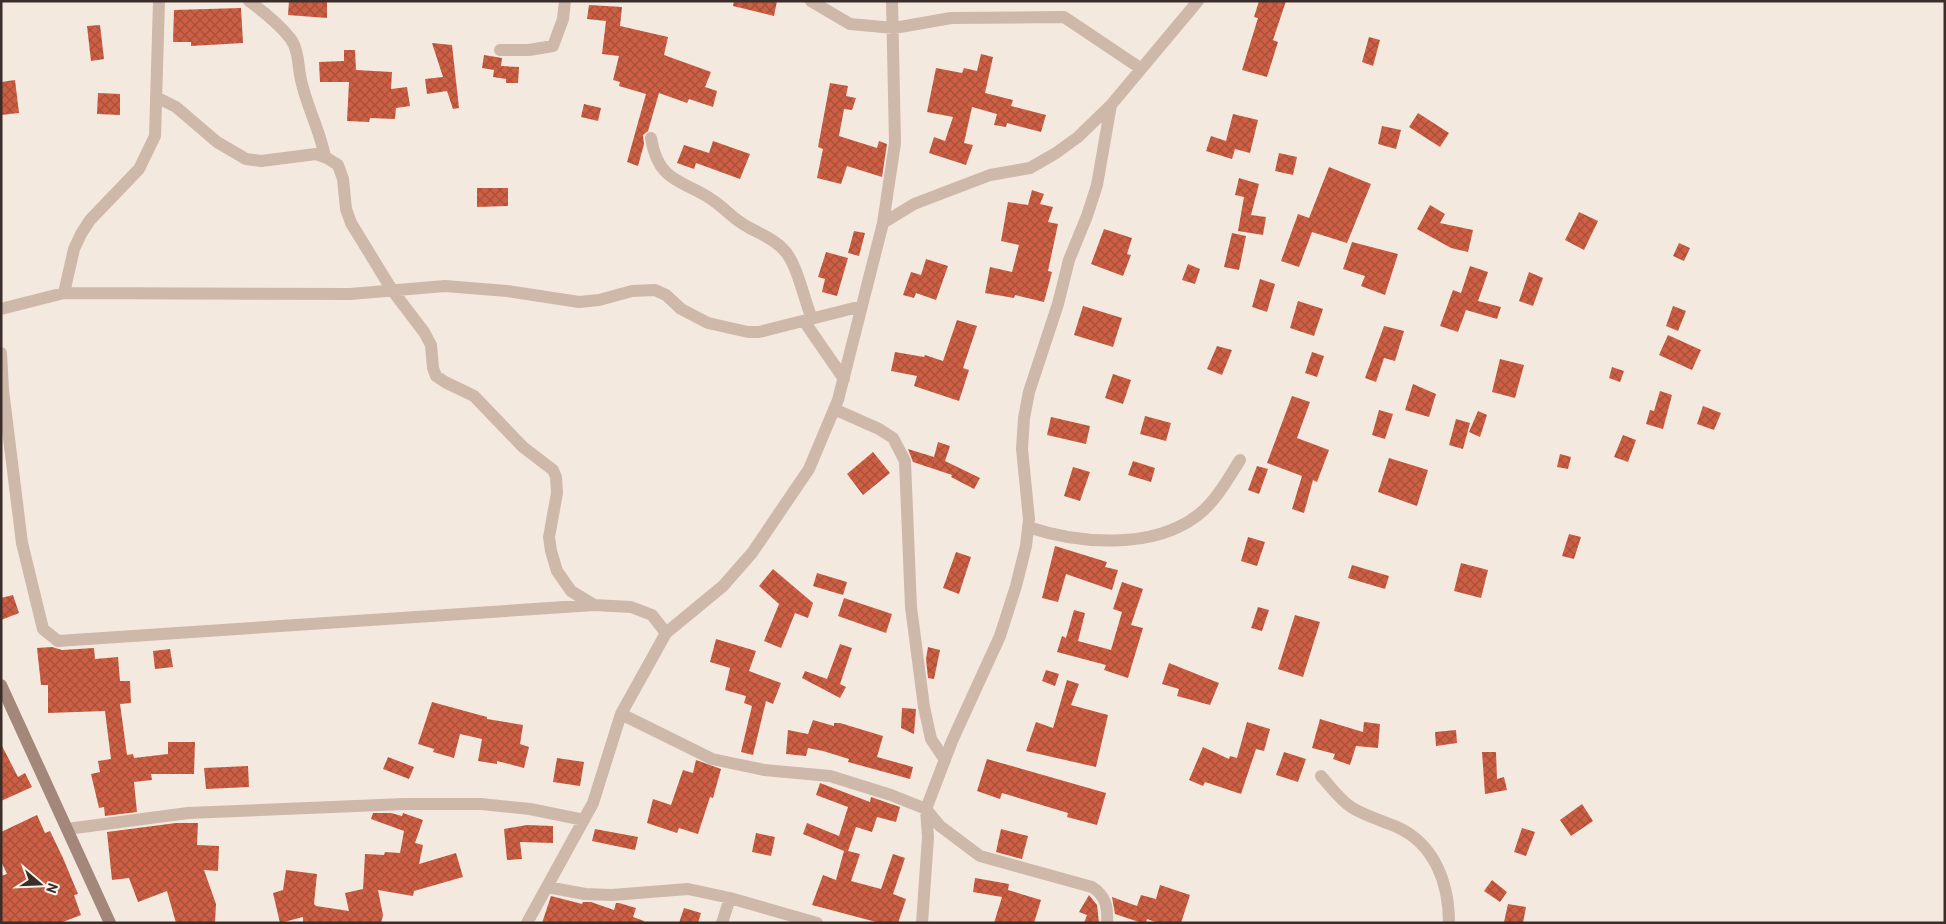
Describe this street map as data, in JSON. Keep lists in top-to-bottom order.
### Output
{
  "north": "right"
}
